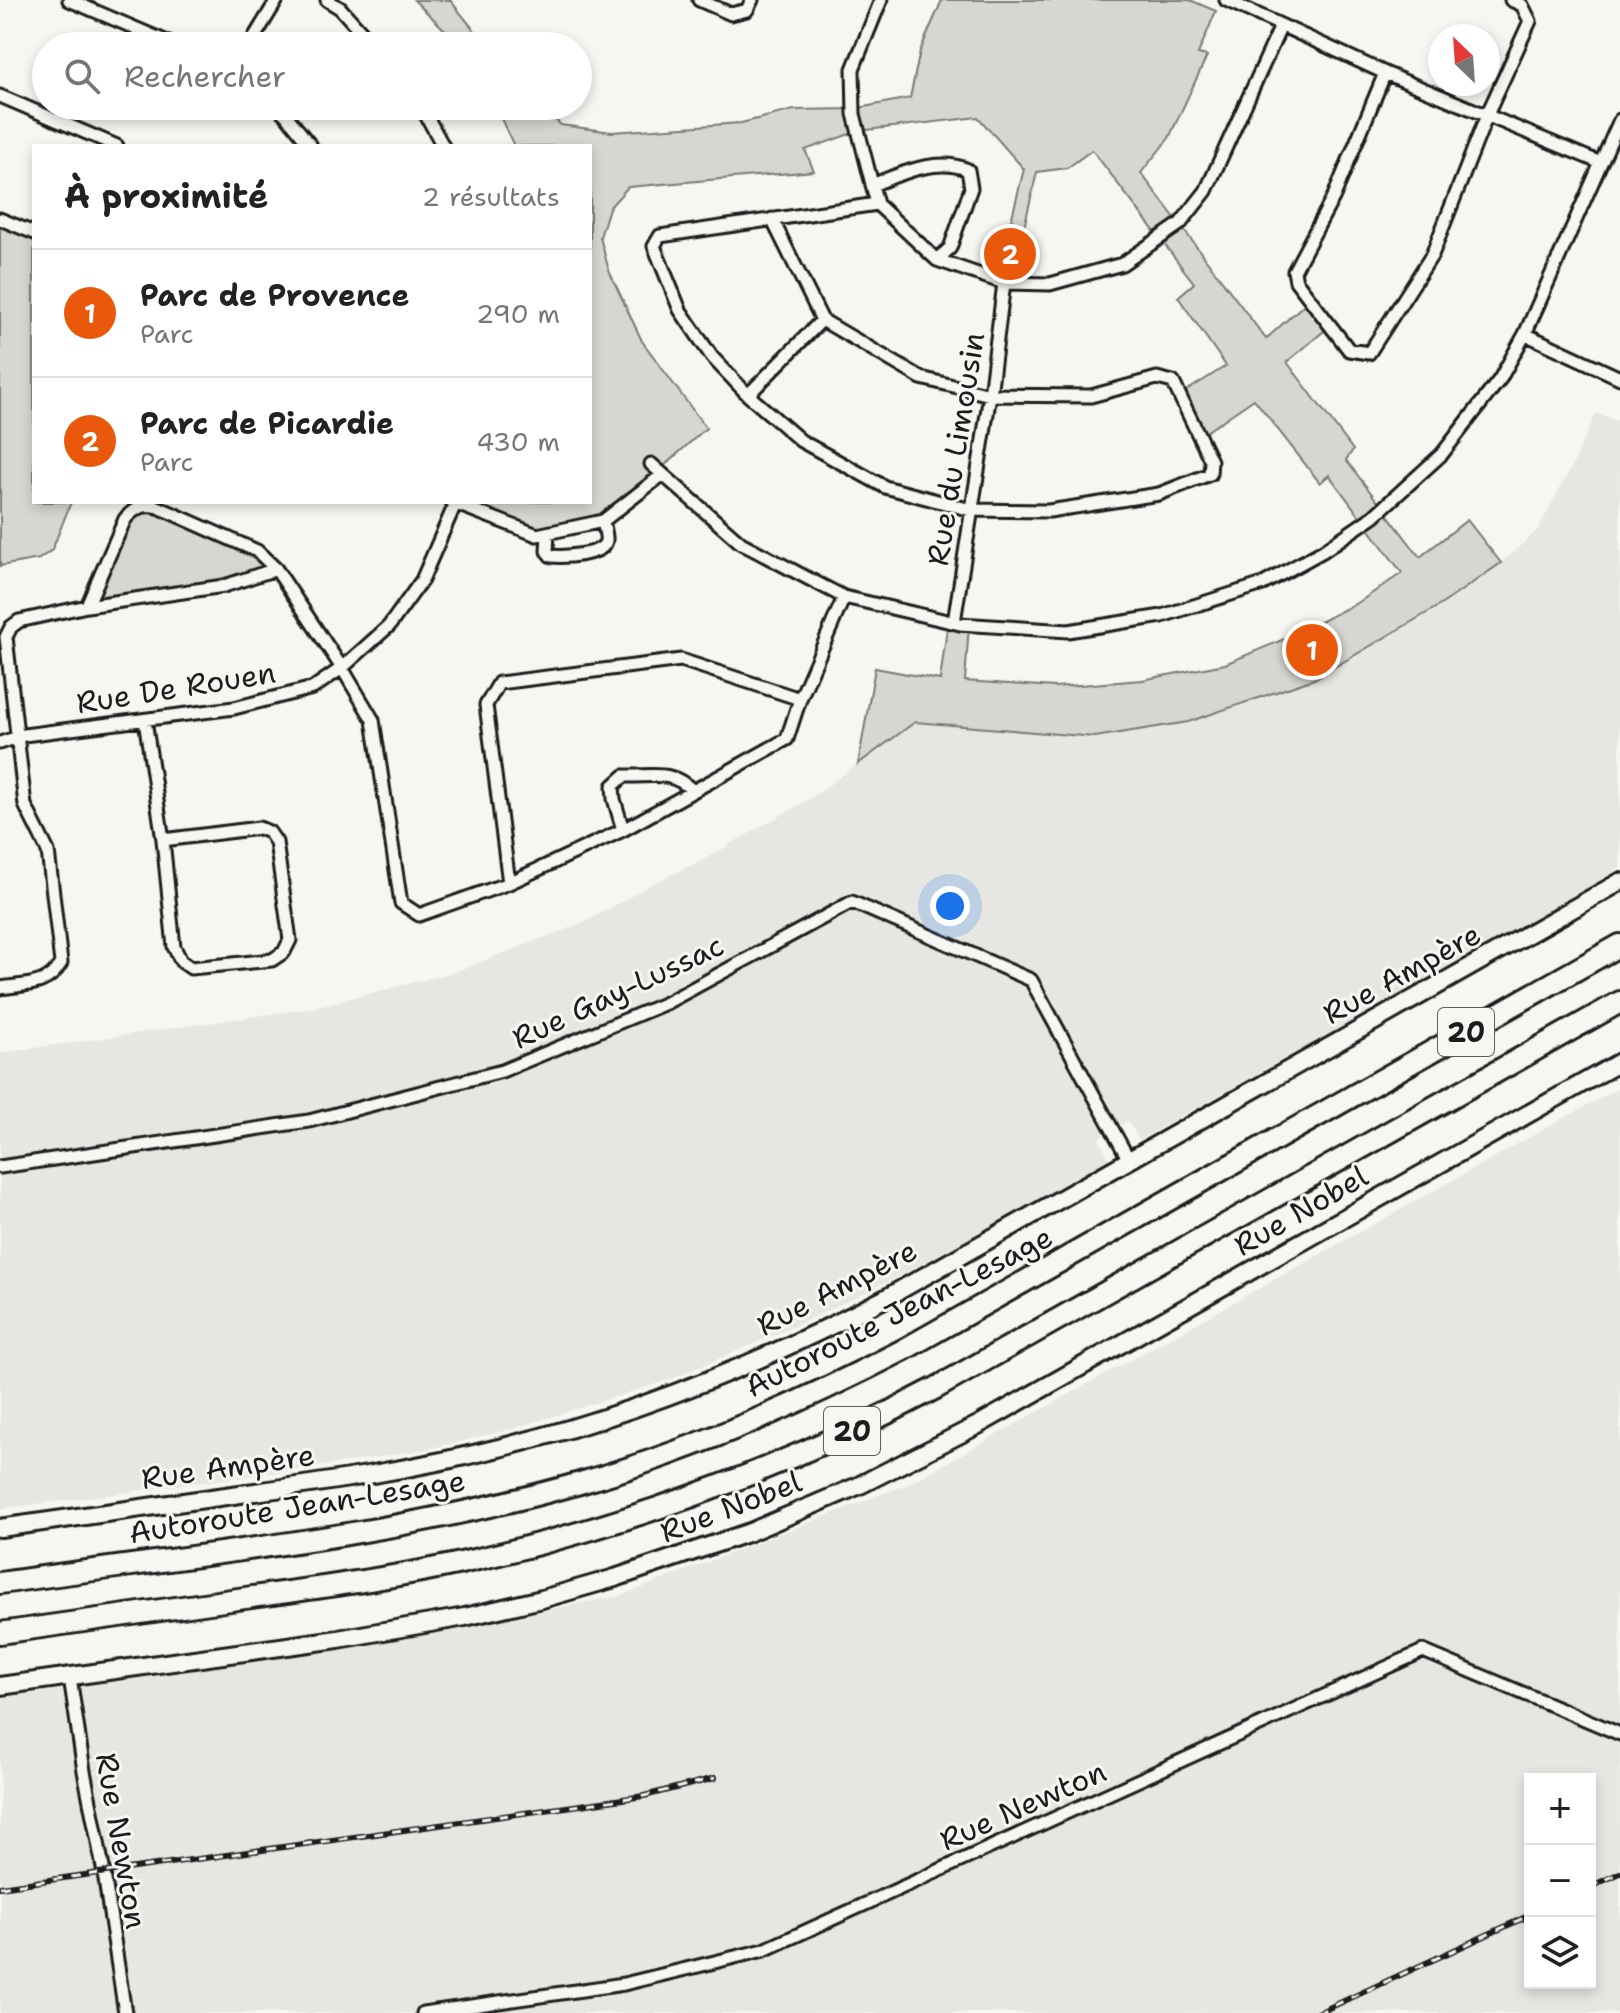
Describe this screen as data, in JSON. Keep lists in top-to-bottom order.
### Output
{
  "streets": {
    "highway": ["20", "Autoroute Jean-Lesage"],
    "street": [
      "Rue du Limousin",
      "Rue De Rouen",
      "Rue Ampère",
      "Rue Gay-Lussac",
      "Rue Nobel",
      "Rue Newton"
    ]
  },
  "crossings": [
    ["Rue Ampère", "Rue Gay-Lussac"],
    ["Rue Nobel", "Rue Newton"]
  ],
  "north": "top left",
  "page": {
    "search": "Rechercher",
    "heading": ["À proximité", "2 résultats"],
    "pins": ["2", "1"],
    "list": [
      {
        "mark": "1",
        "name": "Parc de Provence",
        "note": "Parc",
        "value": "290 m"
      },
      {
        "mark": "2",
        "name": "Parc de Picardie",
        "note": "Parc",
        "value": "430 m"
      }
    ],
    "map_buttons": ["+", "−"]
  }
}
